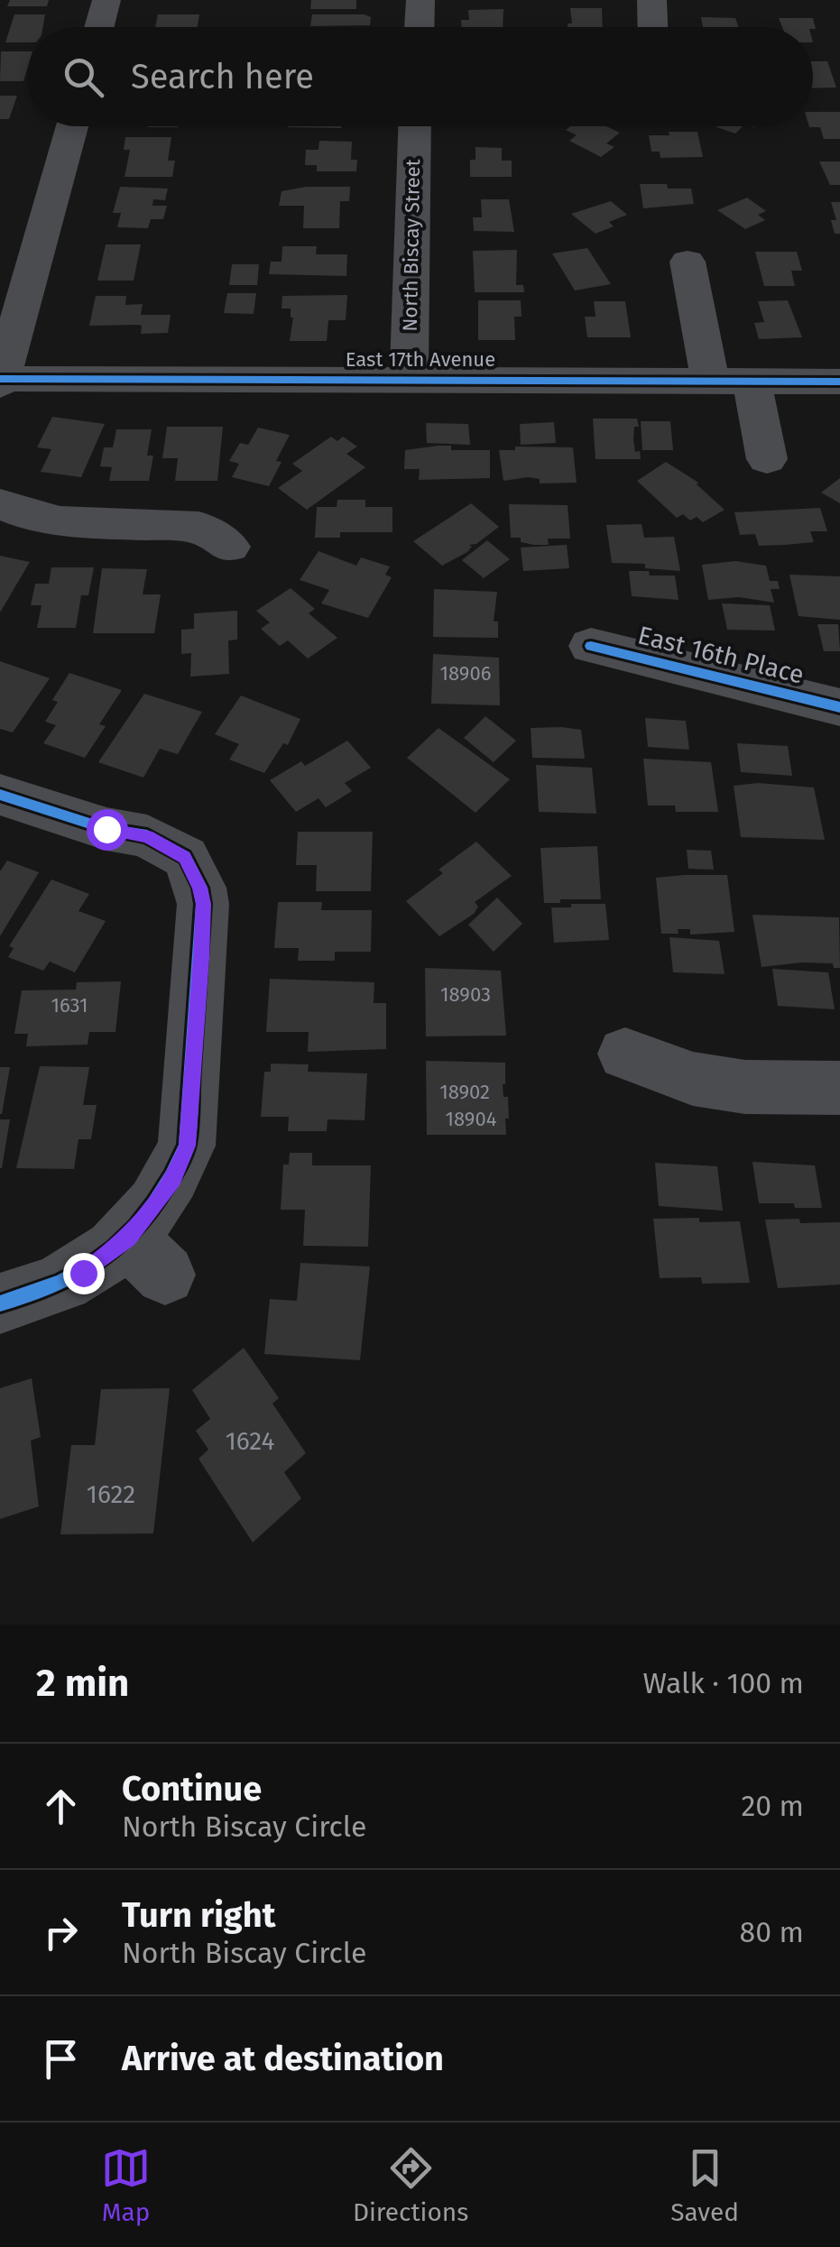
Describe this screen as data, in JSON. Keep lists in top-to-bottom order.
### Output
{
  "streets": {
    "street": ["North Biscay Street", "East 17th Avenue", "East 16th Place"]
  },
  "crossings": [
    ["North Biscay Street", "East 17th Avenue"]
  ],
  "house_numbers": [
    "18906",
    "18903",
    "1631",
    "18902",
    "18904",
    "1624",
    "1622"
  ],
  "page": {
    "search": "Search here",
    "heading": ["2 min", "Walk · 100 m"],
    "list": [
      ["Continue", "North Biscay Circle", "20 m"],
      ["Turn right", "North Biscay Circle", "80 m"],
      "Arrive at destination"
    ],
    "nav": ["Map", "Directions", "Saved"]
  }
}
